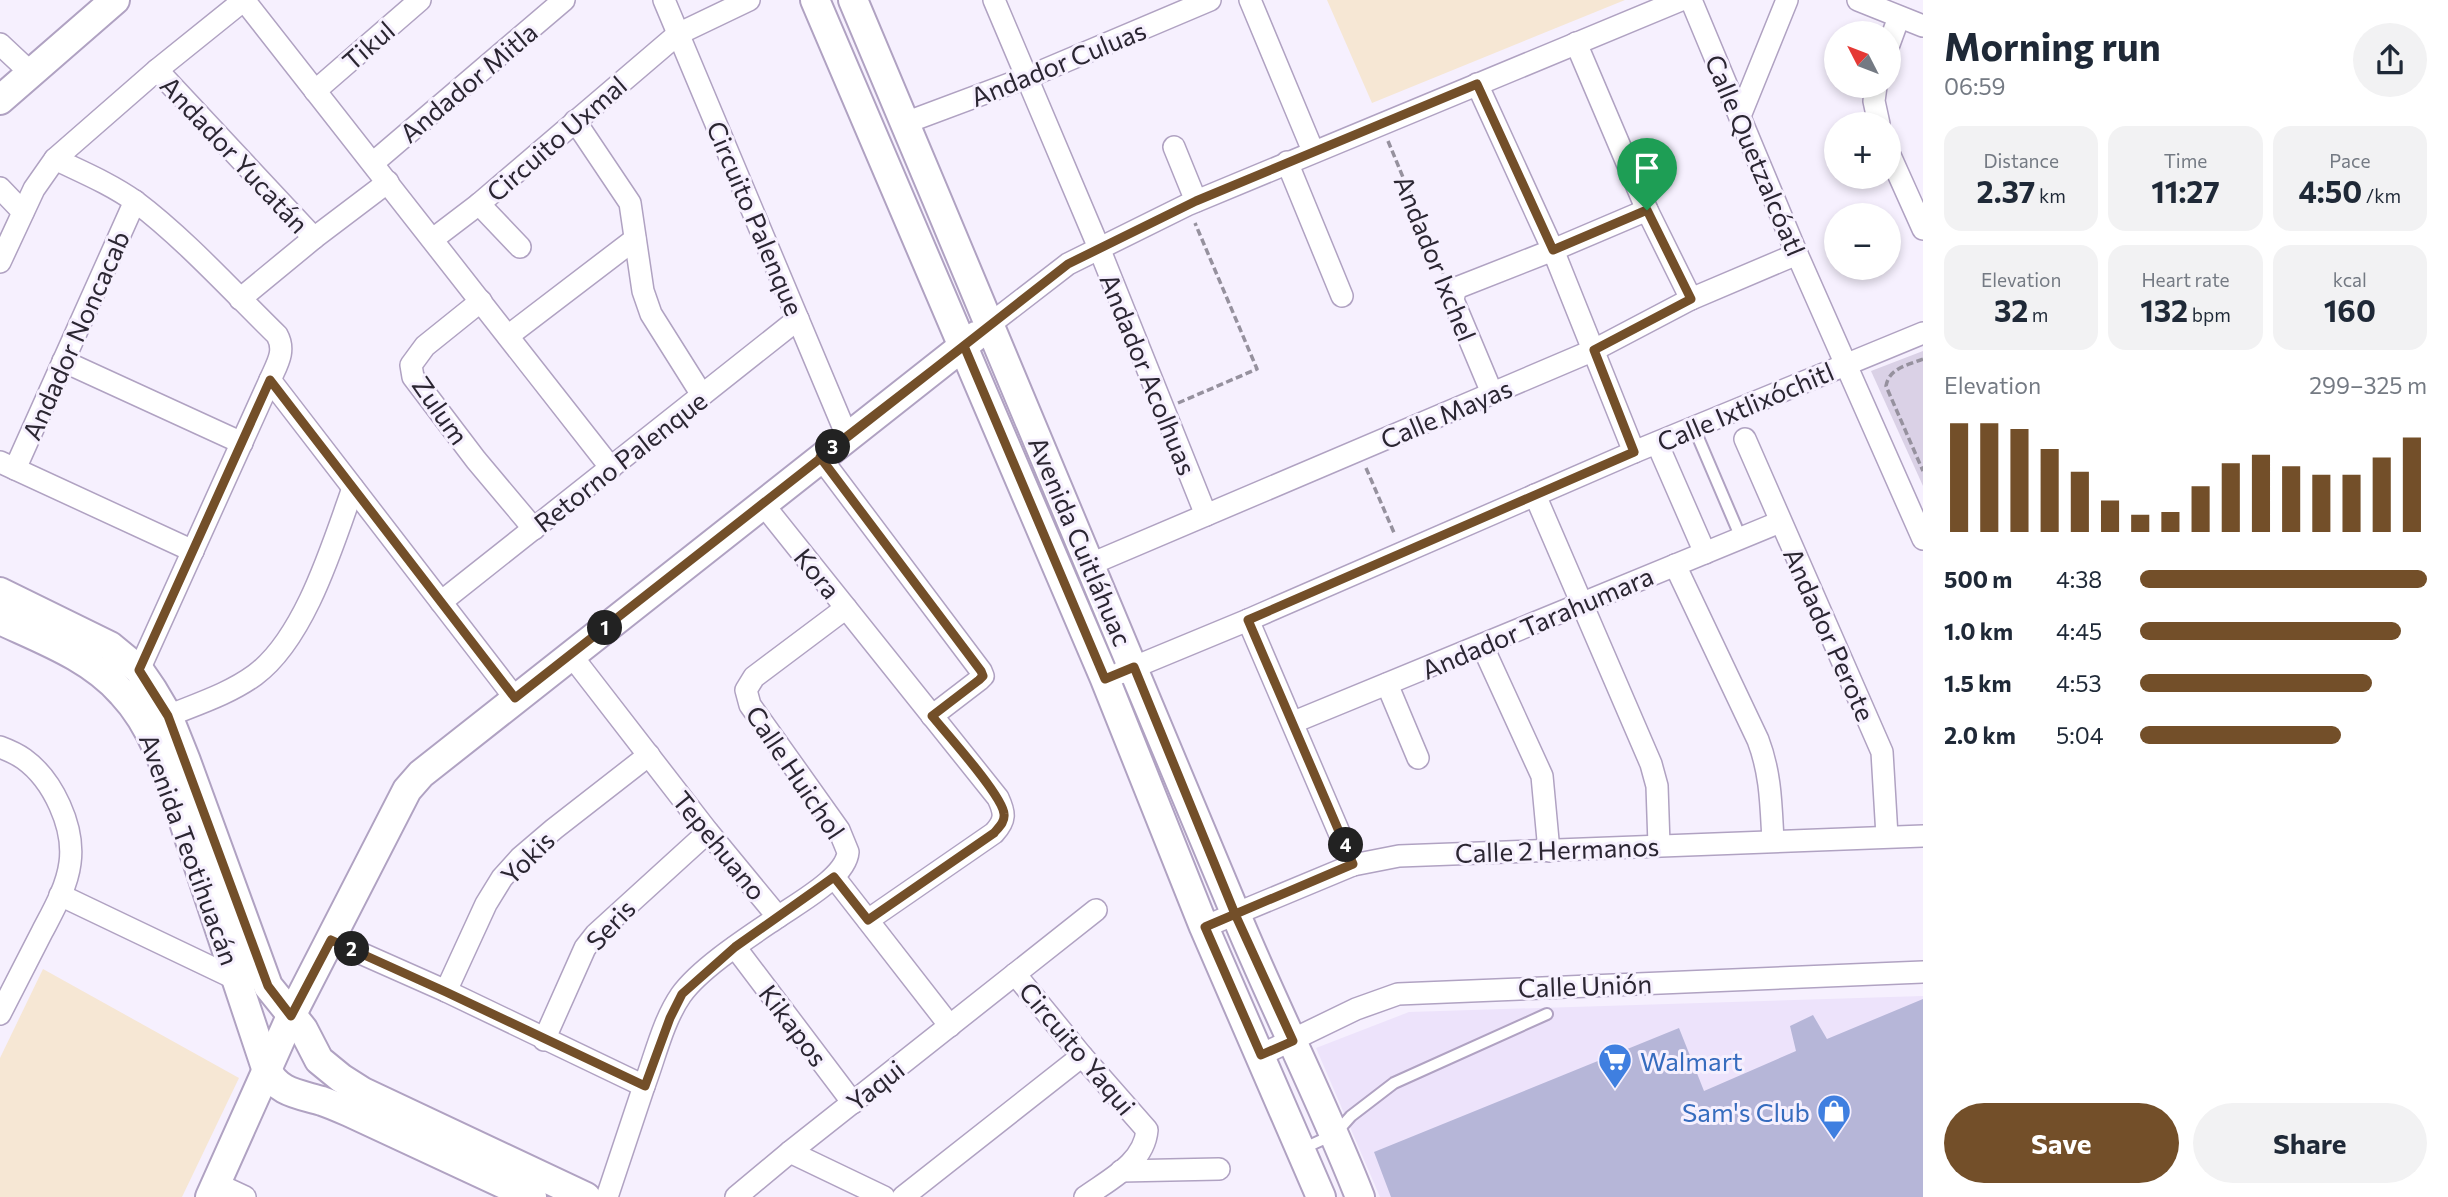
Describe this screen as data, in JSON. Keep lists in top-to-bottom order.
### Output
{
  "streets": {
    "street": [
      "Tikul",
      "Andador Culuas",
      "Andador Mitla",
      "Circuito Uxmal",
      "Andador Yucatán",
      "Calle Quetzalcóatl",
      "Circuito Palenque",
      "Andador Ixchel",
      "Andador Noncacab",
      "Andador Acolhuas",
      "Calle Ixtlixóchitl",
      "Zulum",
      "Calle Mayas",
      "Retorno Palenque",
      "Avenida Cuitláhuac",
      "Kora",
      "Andador Tarahumara",
      "Andador Perote",
      "Calle Huichol",
      "Tepehuano",
      "Avenida Teotihuacán",
      "Calle 2 Hermanos",
      "Yokis",
      "Seris",
      "Calle Unión",
      "Kikapos",
      "Circuito Yaqui",
      "Yaqui"
    ]
  },
  "crossings": [
    ["Andador Culuas", "Andador Acolhuas"],
    ["Andador Culuas", "Avenida Cuitláhuac"],
    ["Circuito Uxmal", "Circuito Palenque"],
    ["Calle Quetzalcóatl", "Calle Ixtlixóchitl"],
    ["Calle Quetzalcóatl", "Calle Mayas"],
    ["Circuito Palenque", "Retorno Palenque"],
    ["Andador Ixchel", "Calle Mayas"],
    ["Andador Acolhuas", "Calle Mayas"],
    ["Calle Ixtlixóchitl", "Avenida Cuitláhuac"],
    ["Zulum", "Retorno Palenque"],
    ["Calle Mayas", "Avenida Cuitláhuac"],
    ["Avenida Cuitláhuac", "Calle 2 Hermanos"],
    ["Avenida Cuitláhuac", "Calle Unión"],
    ["Kora", "Calle Huichol"],
    ["Andador Tarahumara", "Andador Perote"],
    ["Andador Perote", "Calle 2 Hermanos"],
    ["Calle Huichol", "Yaqui"],
    ["Tepehuano", "Yokis"],
    ["Tepehuano", "Seris"],
    ["Tepehuano", "Kikapos"],
    ["Kikapos", "Yaqui"],
    ["Circuito Yaqui", "Yaqui"]
  ],
  "places": {
    "supermarket": ["Walmart"],
    "shop": ["Sam's Club"]
  },
  "north": "top left",
  "page": {
    "heading": ["Morning run", "06:59"],
    "map_buttons": ["+", "−"],
    "stats": [
      ["Distance", "2.37 km"],
      ["Time", "11:27"],
      ["Pace", "4:50 /km"],
      ["Elevation", "32 m"],
      ["Heart rate", "132 bpm"],
      ["kcal", "160"]
    ],
    "chart": ["Elevation", "299–325 m"],
    "pins": [
      "3",
      "1",
      "4",
      "2"
    ],
    "list": [
      {
        "name": "500 m",
        "note": "4:38"
      },
      {
        "name": "1.0 km",
        "note": "4:45"
      },
      {
        "name": "1.5 km",
        "note": "4:53"
      },
      {
        "name": "2.0 km",
        "note": "5:04"
      }
    ],
    "buttons": ["Save", "Share"]
  }
}
